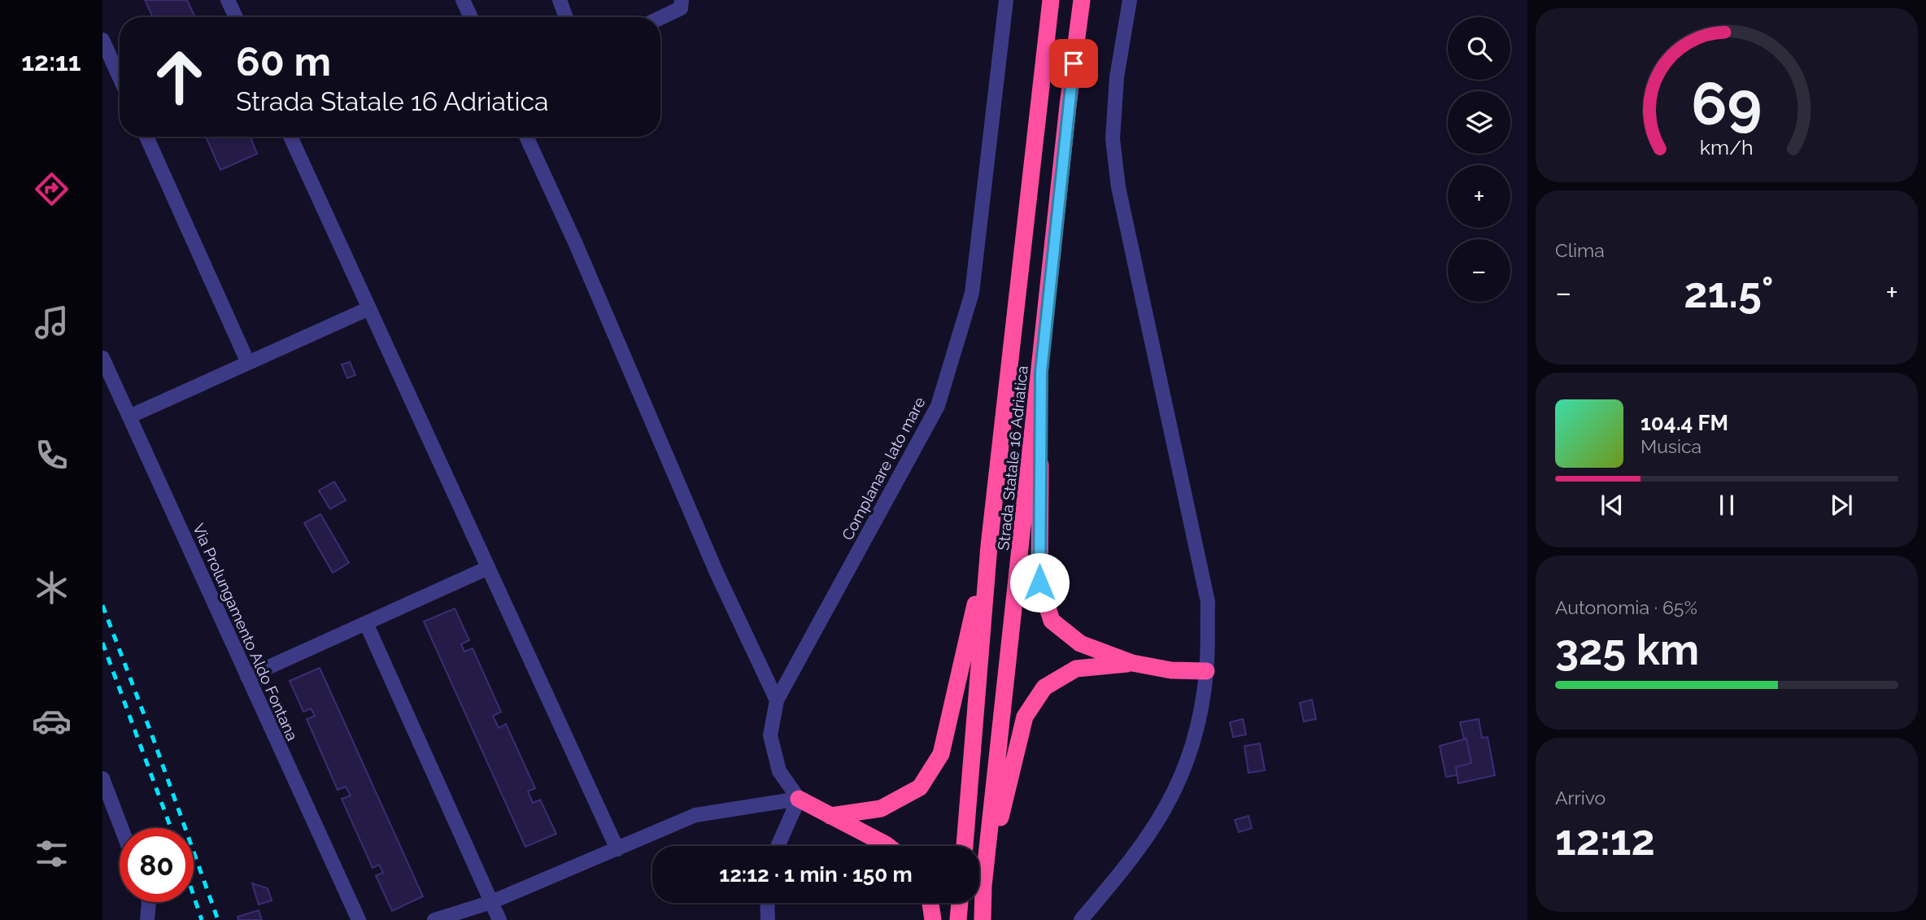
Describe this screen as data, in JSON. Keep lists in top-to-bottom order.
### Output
{
  "streets": {
    "highway": ["Strada Statale 16 Adriatica"],
    "street": ["Complanare lato mare", "Via Prolungamento Aldo Fontana"]
  },
  "page": {
    "tabs": "12:11",
    "map_buttons": ["+", "−"],
    "turn": ["60 m", "Strada Statale 16 Adriatica"],
    "tile": [
      "Clima",
      ["Autonomia · 65%", "325 km"],
      ["Arrivo", "12:12"]
    ],
    "heat": ["−", "21.5°", "+"],
    "song": ["104.4 FM", "Musica"],
    "limit": "80",
    "trip": "12:12 · 1 min · 150 m",
    "gauge": ["69", "km/h"]
  }
}
